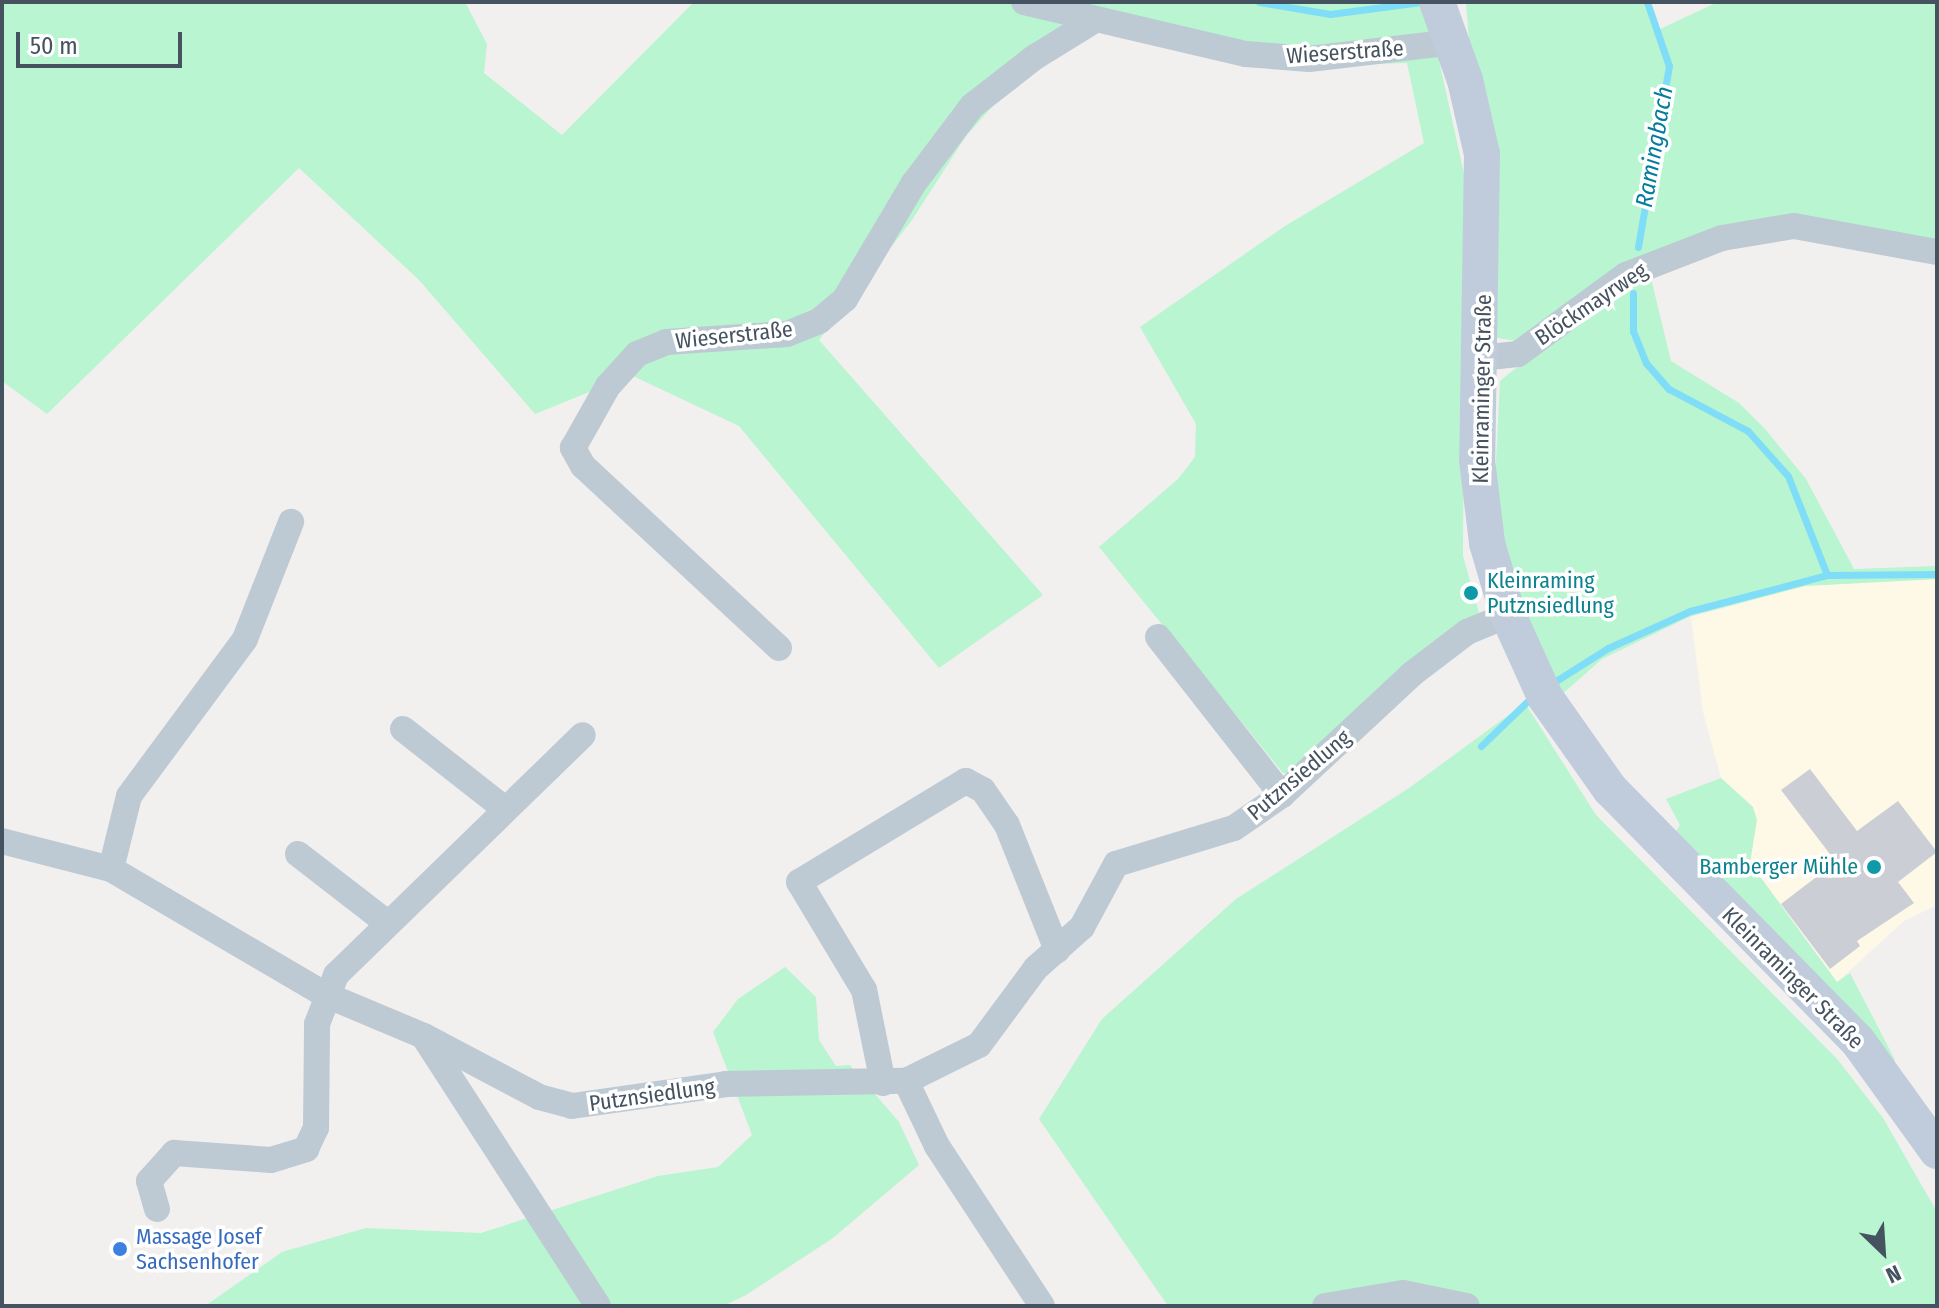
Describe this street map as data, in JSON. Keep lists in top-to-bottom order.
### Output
{
  "streets": {
    "main road": ["Kleinraminger Straße"],
    "street": ["Wieserstraße", "Blöckmayrweg", "Putznsiedlung"]
  },
  "crossings": [
    ["Wieserstraße", "Kleinraminger Straße"],
    ["Blöckmayrweg", "Kleinraminger Straße"],
    ["Kleinraminger Straße", "Putznsiedlung"]
  ],
  "water": ["Ramingbach"],
  "places": ["Kleinraming Putznsiedlung", "Bamberger Mühle", "Massage Josef Sachsenhofer"],
  "scale_bar": "50 m",
  "north": "bottom right"
}
